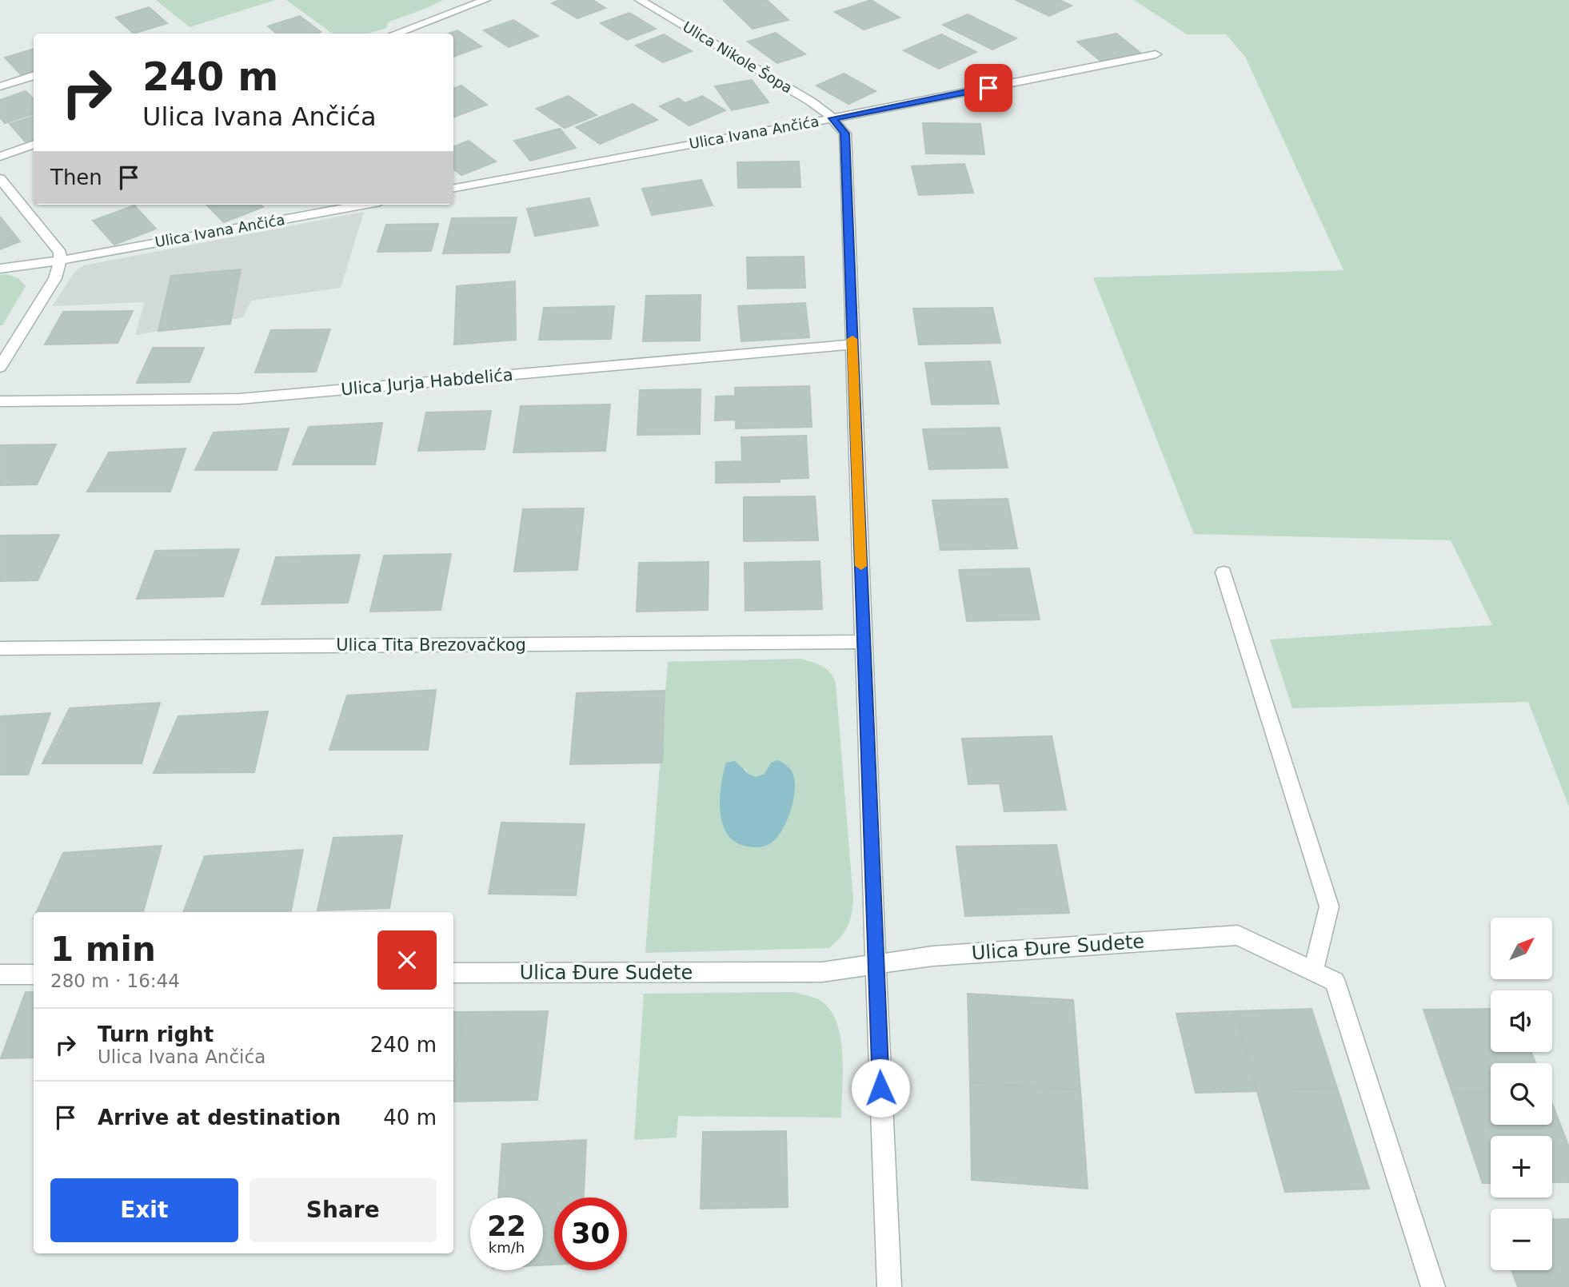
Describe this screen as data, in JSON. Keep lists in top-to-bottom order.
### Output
{
  "streets": {
    "street": [
      "Ulica Nikole Šopa",
      "Ulica Ivana Ančića",
      "Ulica Jurja Habdelića",
      "Ulica Tita Brezovačkog",
      "Ulica Đure Sudete"
    ]
  },
  "crossings": [
    ["Ulica Nikole Šopa", "Ulica Ivana Ančića"]
  ],
  "north": "top right",
  "page": {
    "turn": ["240 m", "Ulica Ivana Ančića"],
    "then": "Then",
    "heading": ["1 min", "280 m · 16:44"],
    "map_buttons": ["+", "−"],
    "list": [
      {
        "name": "Turn right",
        "note": "Ulica Ivana Ančića",
        "value": "240 m"
      },
      {
        "name": "Arrive at destination",
        "value": "40 m"
      }
    ],
    "buttons": ["Exit", "Share"],
    "speed": "22 km/h",
    "limit": "30"
  }
}
